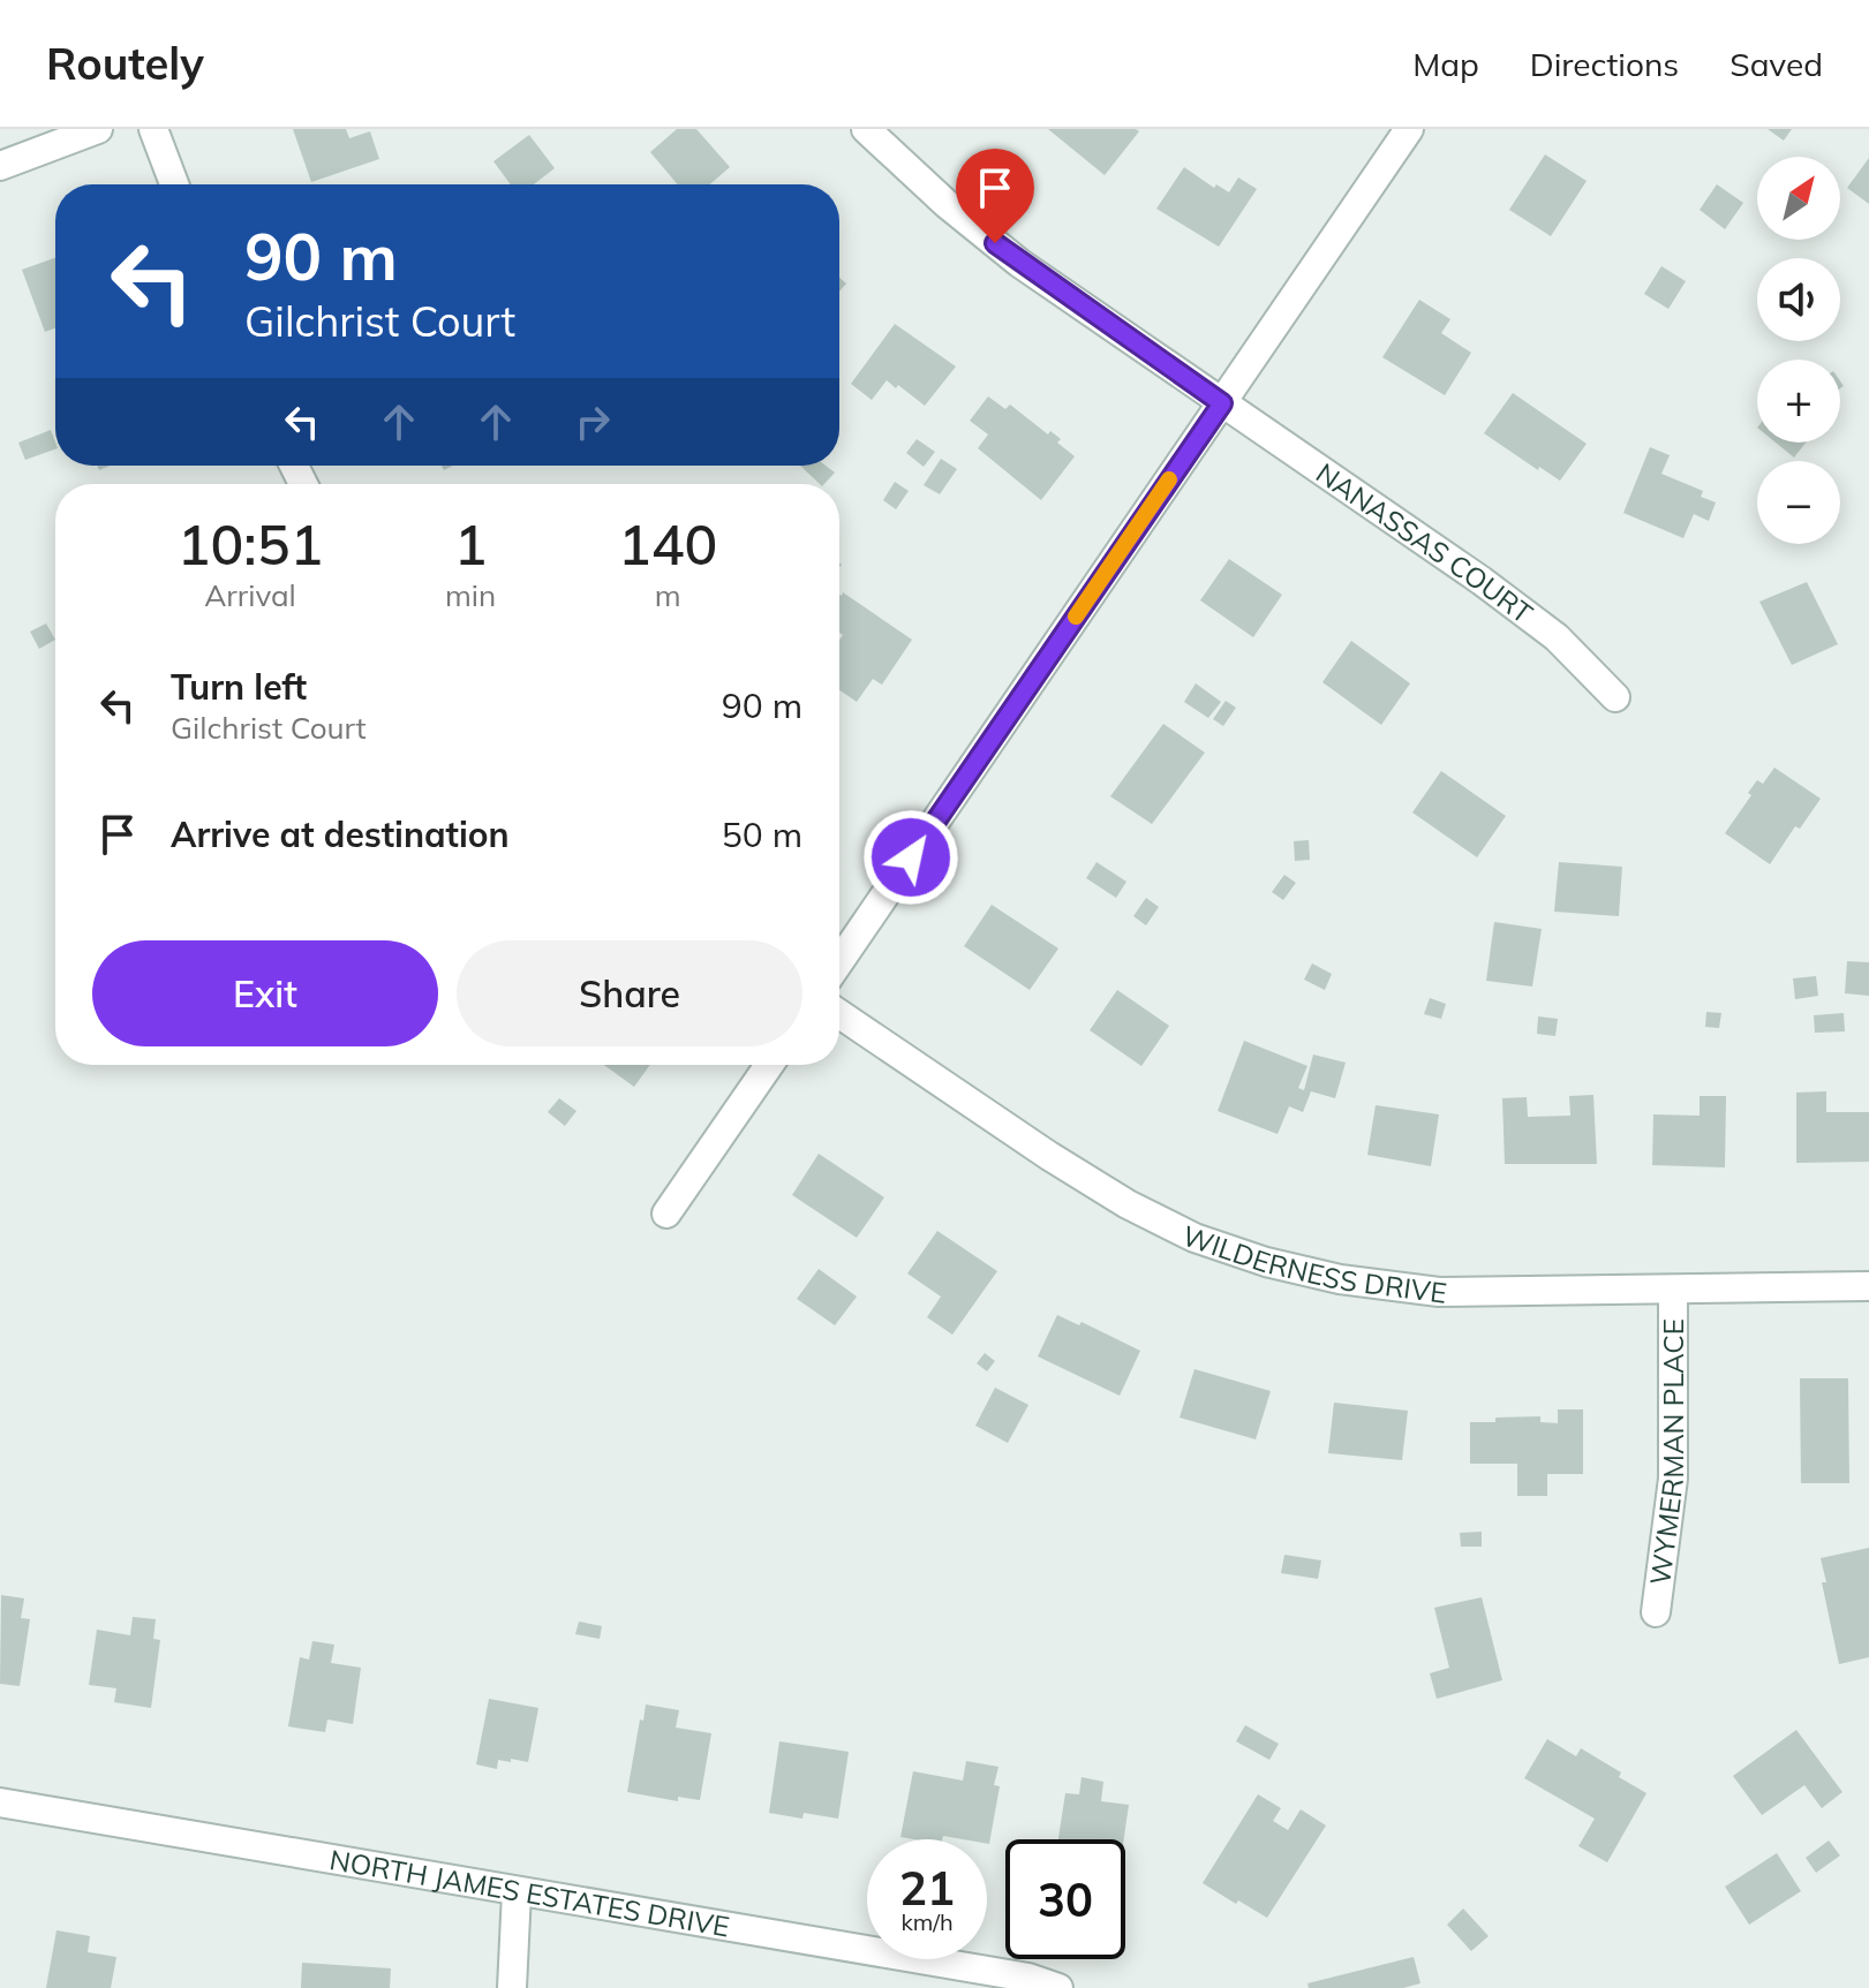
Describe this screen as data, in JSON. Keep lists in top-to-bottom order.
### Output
{
  "streets": {
    "street": [
      "NANASSAS COURT",
      "WILDERNESS DRIVE",
      "WYMERMAN PLACE",
      "NORTH JAMES ESTATES DRIVE"
    ]
  },
  "crossings": [
    ["WILDERNESS DRIVE", "WYMERMAN PLACE"]
  ],
  "north": "top right",
  "page": {
    "header": "Routely",
    "nav": ["Map", "Directions", "Saved"],
    "map_buttons": ["+", "−"],
    "turn": ["90 m", "Gilchrist Court"],
    "eta": [
      "10:51",
      "Arrival",
      "1",
      "min",
      "140",
      "m"
    ],
    "list": [
      {
        "name": "Turn left",
        "note": "Gilchrist Court",
        "value": "90 m"
      },
      {
        "name": "Arrive at destination",
        "value": "50 m"
      }
    ],
    "buttons": ["Exit", "Share"],
    "speed": "21 km/h",
    "limit": "30"
  }
}
